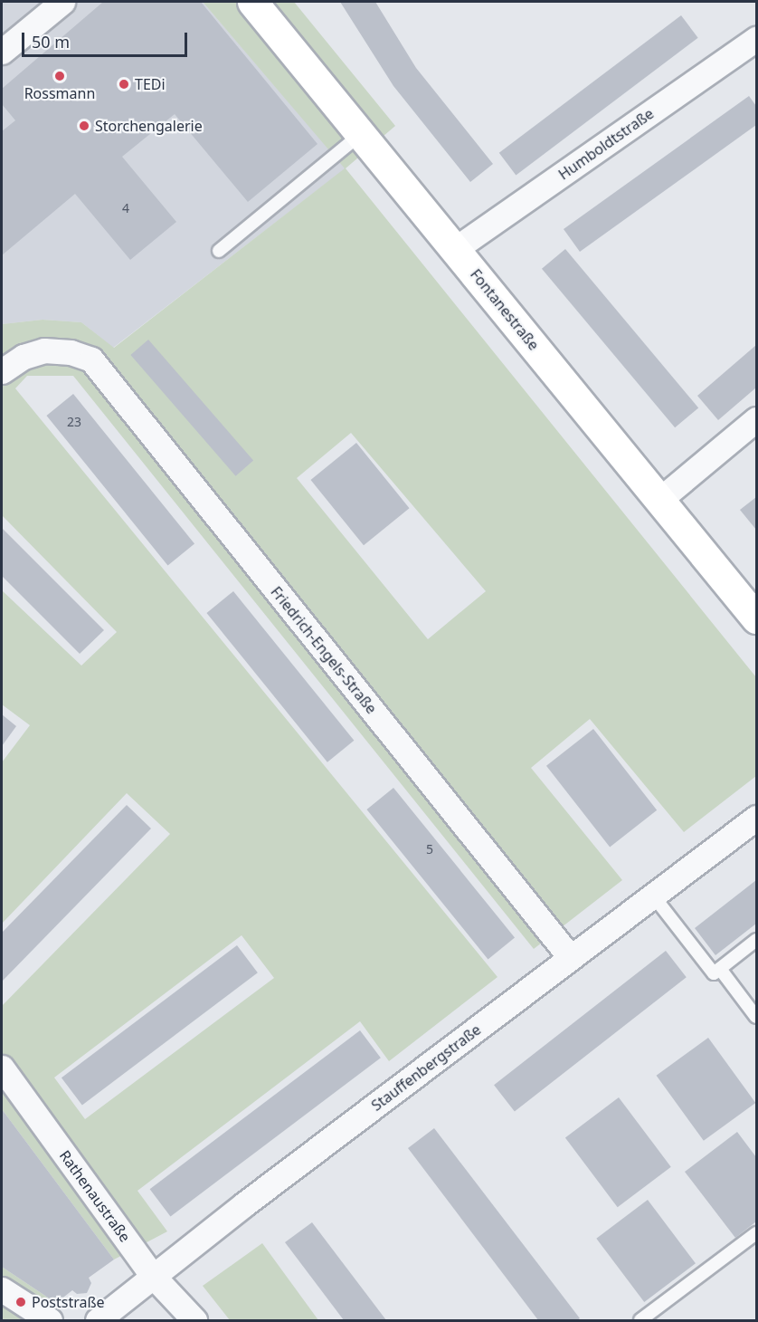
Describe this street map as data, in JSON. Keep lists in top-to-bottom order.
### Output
{
  "streets": {
    "street": [
      "Humboldtstraße",
      "Fontanestraße",
      "Friedrich-Engels-Straße",
      "Stauffenbergstraße",
      "Rathenaustraße"
    ]
  },
  "crossings": [
    ["Humboldtstraße", "Fontanestraße"],
    ["Friedrich-Engels-Straße", "Stauffenbergstraße"],
    ["Stauffenbergstraße", "Rathenaustraße"]
  ],
  "places": [
    "Rossmann",
    "TEDi",
    "Storchengalerie",
    "Poststraße"
  ],
  "house_numbers": ["4", "23", "5"],
  "scale_bar": "50 m"
}
